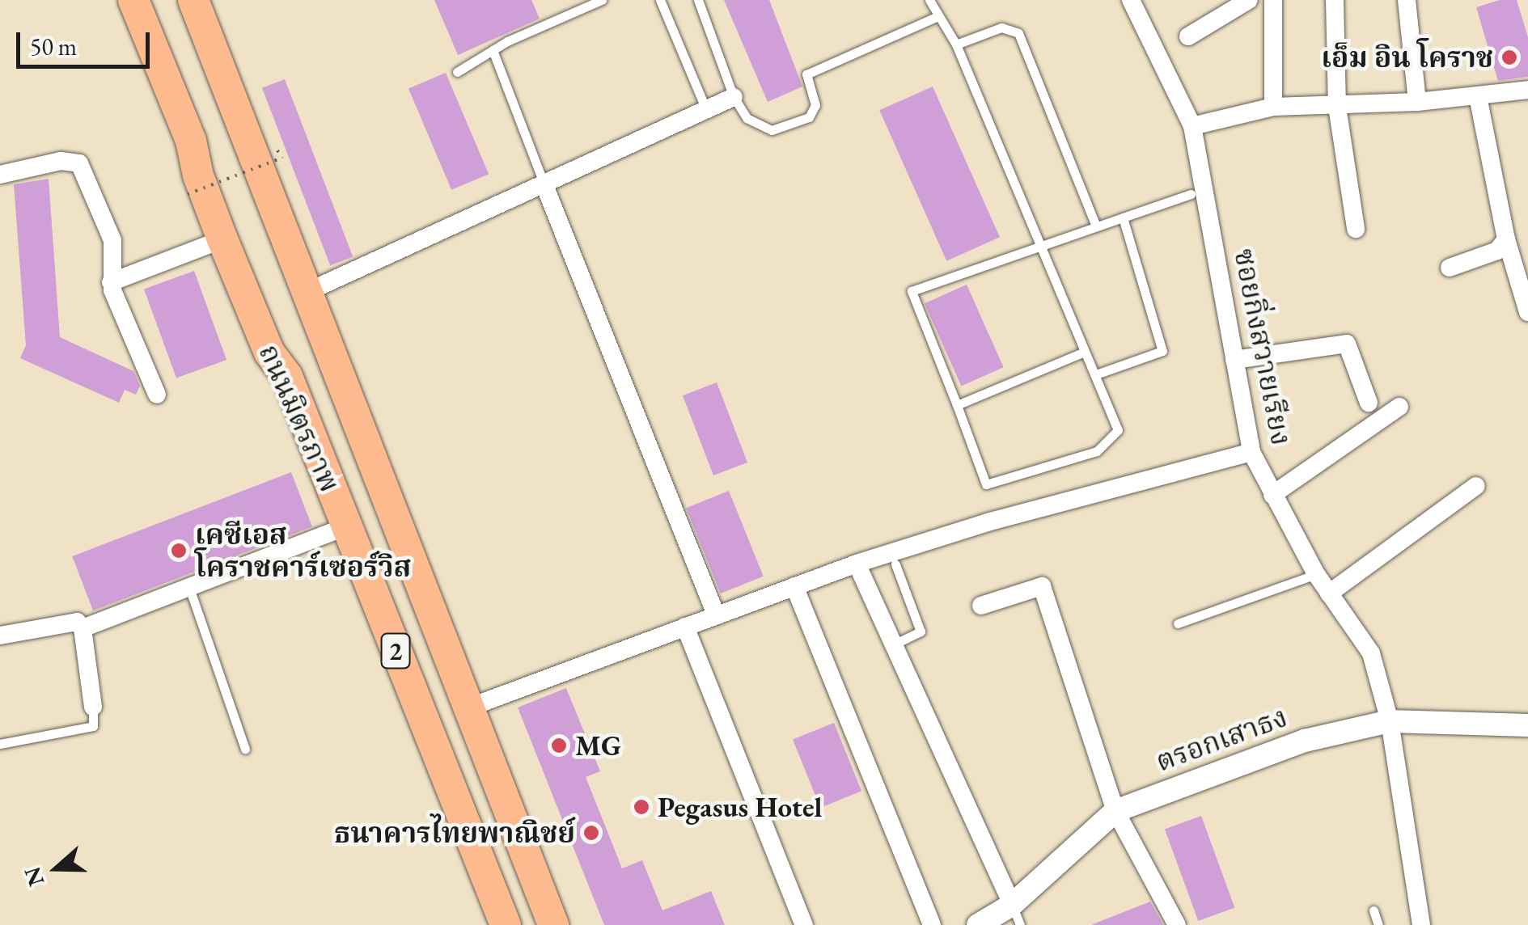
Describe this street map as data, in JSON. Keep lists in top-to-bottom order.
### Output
{
  "streets": {
    "highway": ["ถนนมิตรภาพ", "2"],
    "street": ["ซอยกิ่งสวายเรียง", "ตรอกเสาธง"]
  },
  "crossings": [
    ["ซอยกิ่งสวายเรียง", "ตรอกเสาธง"]
  ],
  "places": [
    "เอ็ม อิน โคราช",
    "เคซีเอส โคราชคาร์เซอร์วิส",
    "MG",
    "Pegasus Hotel",
    "ธนาคารไทยพาณิชย์"
  ],
  "scale_bar": "50 m",
  "north": "left"
}
